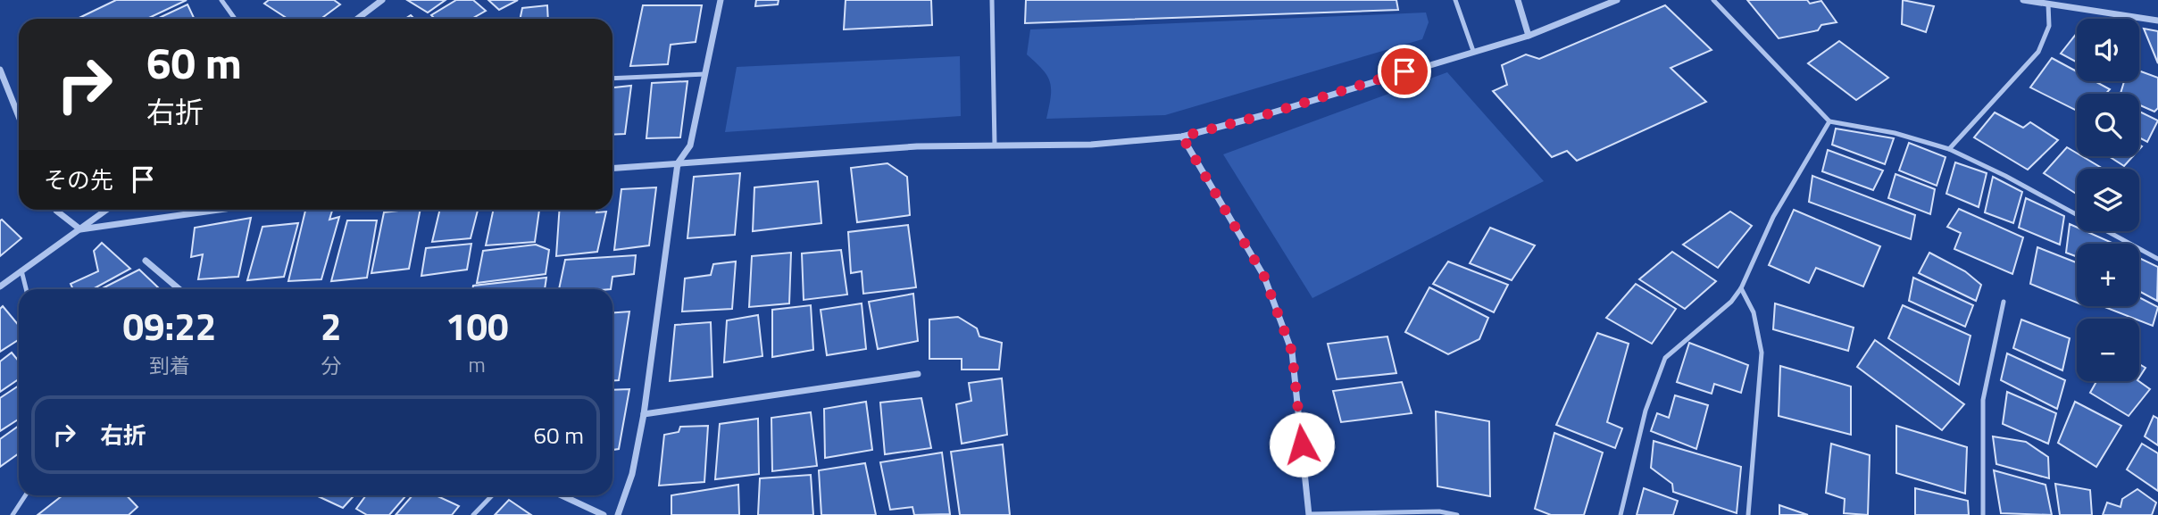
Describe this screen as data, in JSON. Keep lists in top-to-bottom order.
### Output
{
  "page": {
    "map_buttons": ["+", "−"],
    "turn": ["60 m", "右折"],
    "then": "その先",
    "eta": [
      "09:22",
      "到着",
      "2",
      "分",
      "100",
      "m"
    ],
    "list": [
      {
        "name": "右折",
        "value": "60 m"
      }
    ]
  }
}
